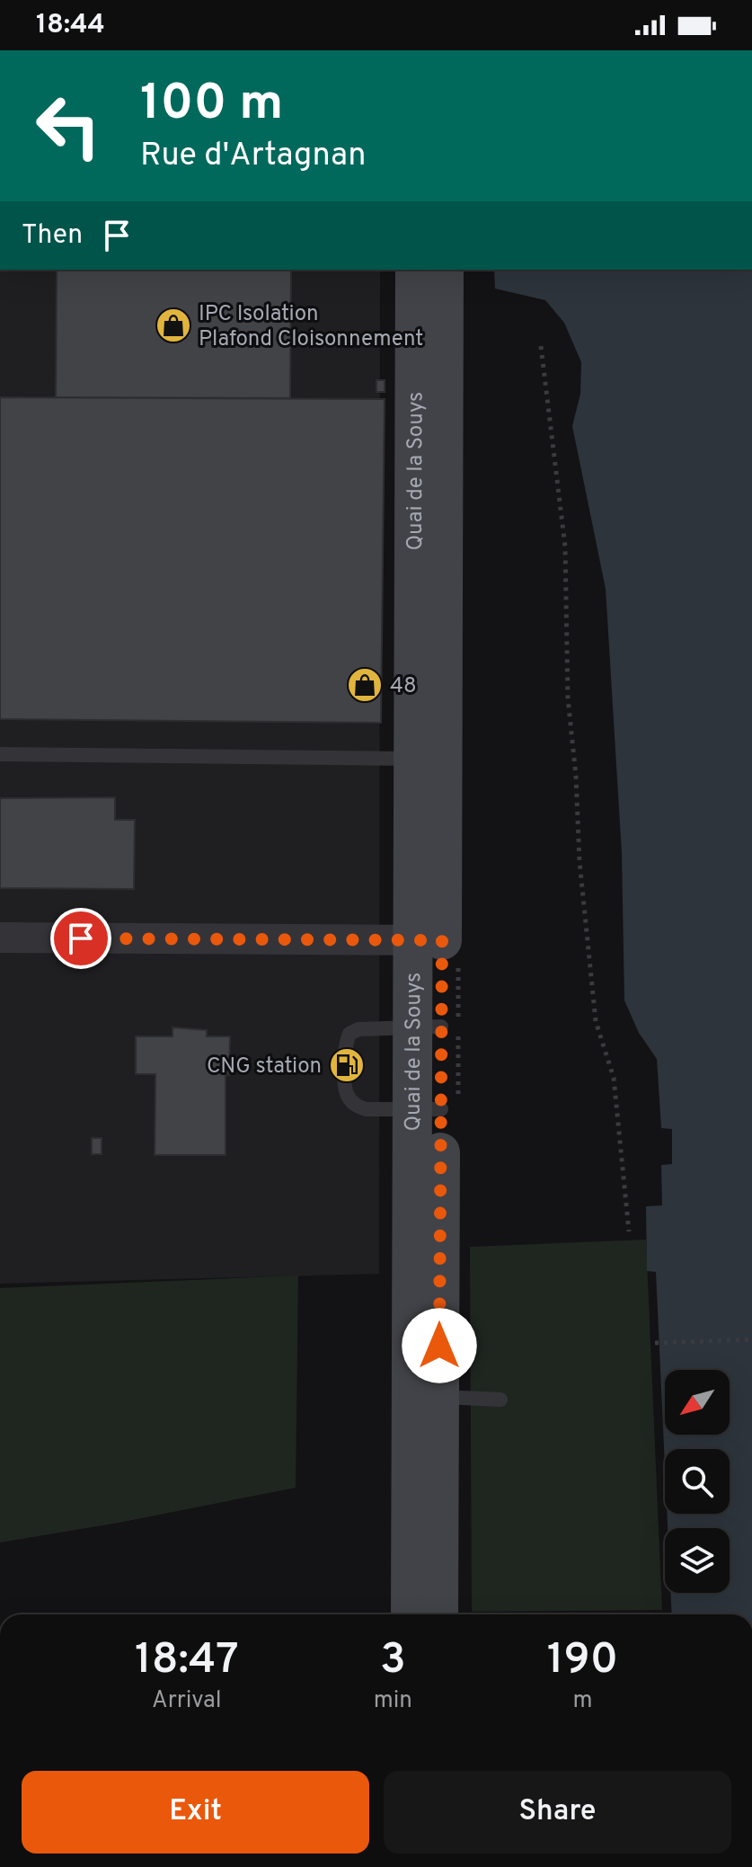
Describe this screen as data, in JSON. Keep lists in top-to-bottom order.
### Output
{
  "streets": {
    "main road": ["Quai de la Souys"]
  },
  "places": {
    "shop": ["IPC Isolation Plafond Cloisonnement", "48"],
    "fuel station": ["CNG station"]
  },
  "north": "bottom left",
  "page": {
    "status": "18:44",
    "turn": ["100 m", "Rue d'Artagnan"],
    "then": "Then",
    "eta": [
      "18:47",
      "Arrival",
      "3",
      "min",
      "190",
      "m"
    ],
    "buttons": ["Exit", "Share"]
  }
}
